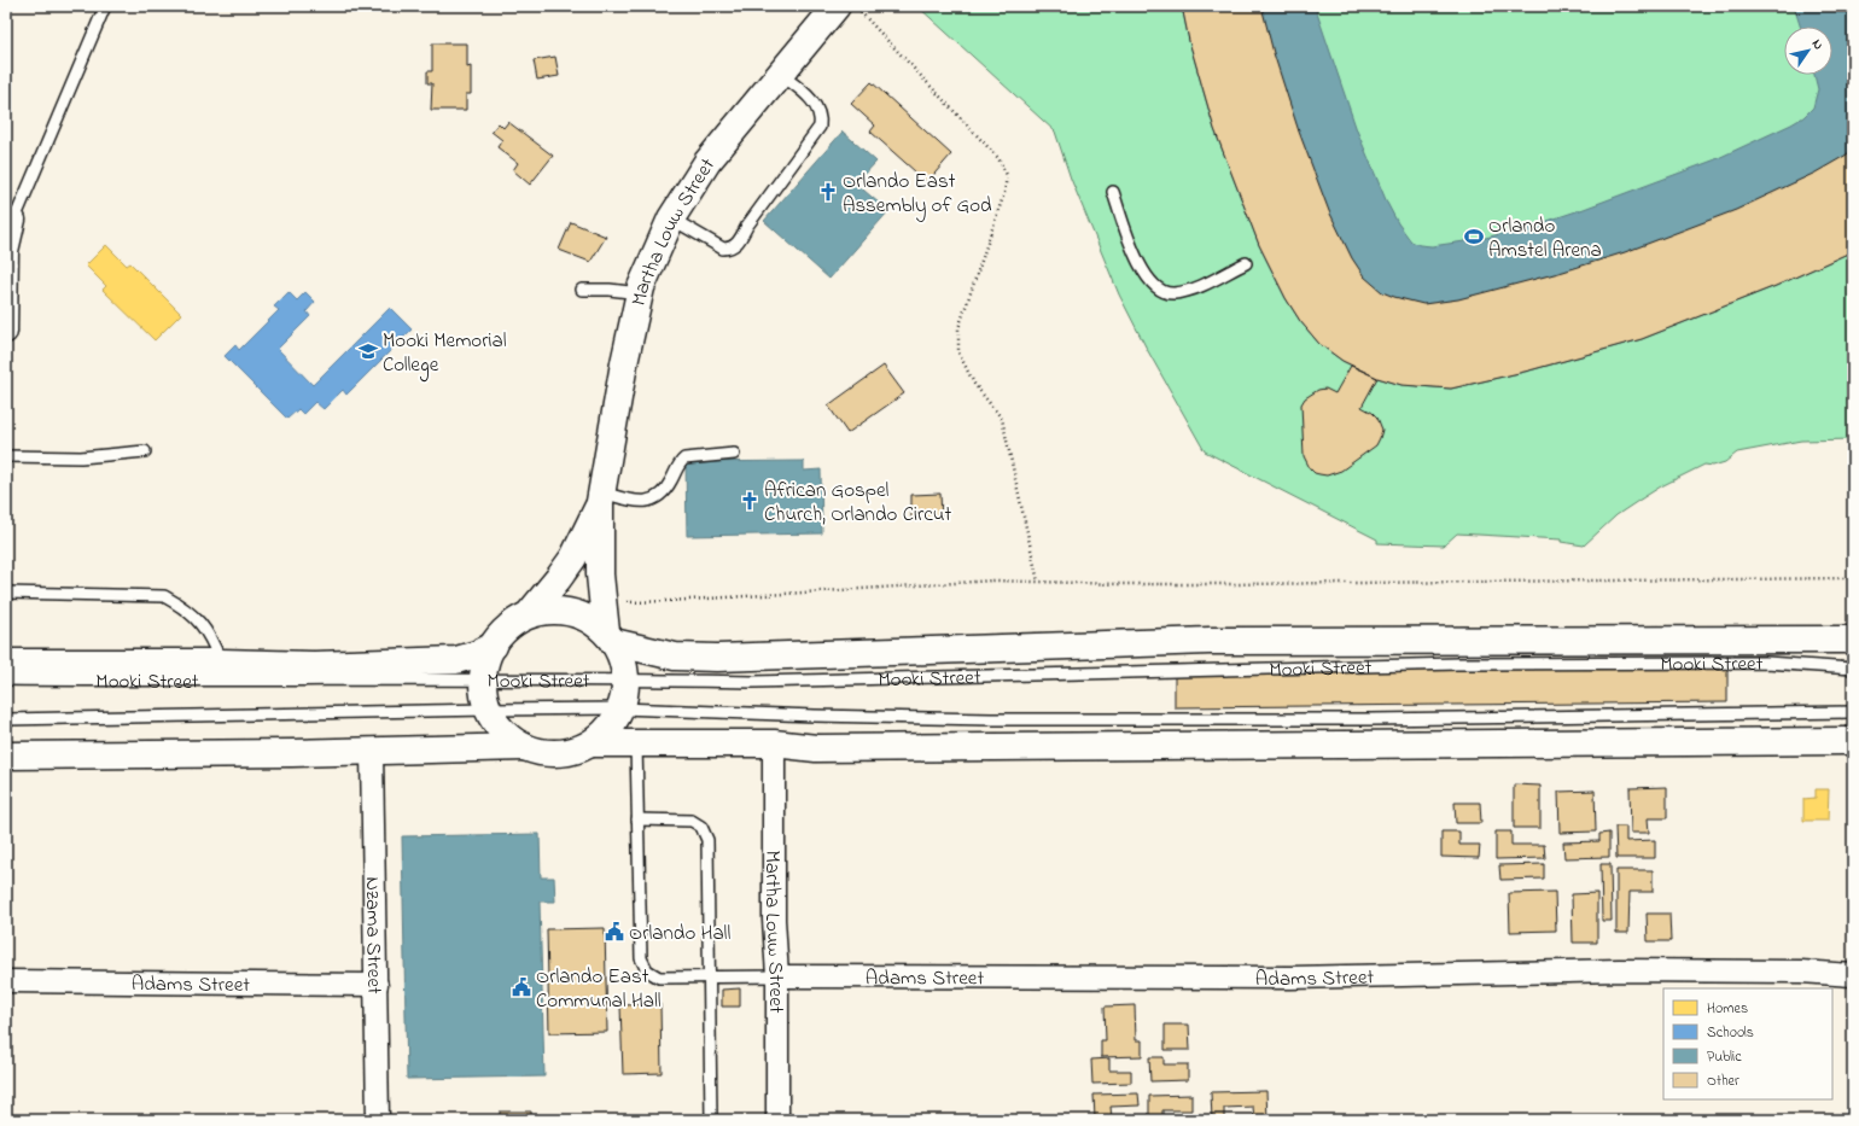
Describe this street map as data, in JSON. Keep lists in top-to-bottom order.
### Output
{
  "streets": {
    "main road": ["Martha Louw Street", "Mooki Street"],
    "street": ["Nzama Street", "Adams Street"]
  },
  "crossings": [
    ["Martha Louw Street", "Mooki Street"],
    ["Martha Louw Street", "Adams Street"],
    ["Nzama Street", "Adams Street"]
  ],
  "places": {
    "church": ["Orlando East Assembly of God", "African Gospel Church, Orlando Circut"],
    "sports": ["Orlando Amstel Arena"],
    "school or university": ["Mooki Memorial College"],
    "public building": ["Orlando Hall", "Orlando East Communal Hall"]
  },
  "legend": [
    "Homes",
    "Schools",
    "Public",
    "Other"
  ],
  "north": "top right"
}
